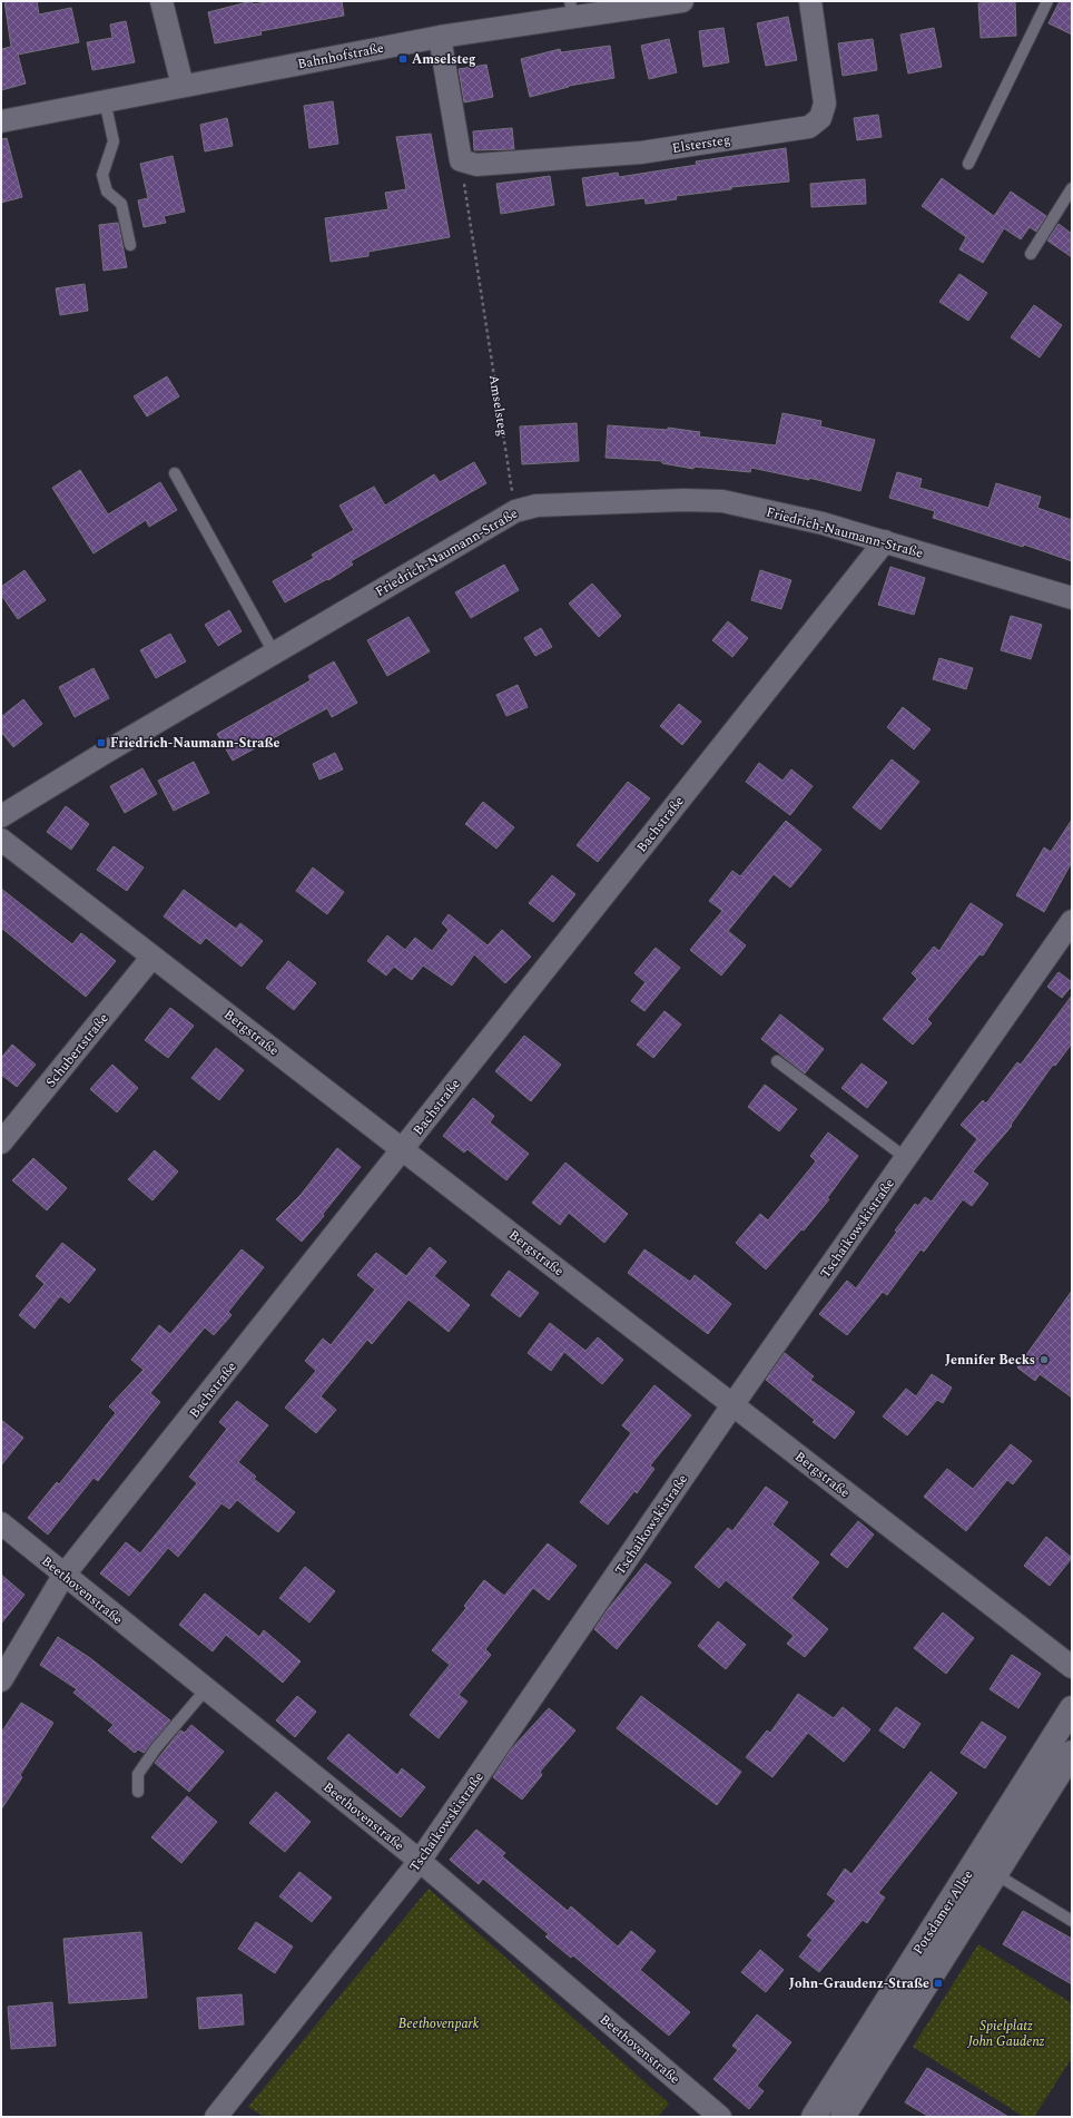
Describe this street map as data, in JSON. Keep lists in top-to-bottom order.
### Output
{
  "streets": {
    "street": [
      "Bahnhofstraße",
      "Elstersteg",
      "Friedrich-Naumann-Straße",
      "Bachstraße",
      "Bergstraße",
      "Schubertstraße",
      "Tschaikowskistraße",
      "Beethovenstraße",
      "Potsdamer Allee"
    ],
    "path": ["Amselsteg"]
  },
  "crossings": [
    ["Elstersteg", "Amselsteg"],
    ["Amselsteg", "Friedrich-Naumann-Straße"],
    ["Friedrich-Naumann-Straße", "Bachstraße"],
    ["Bachstraße", "Bergstraße"],
    ["Bachstraße", "Beethovenstraße"],
    ["Bergstraße", "Schubertstraße"],
    ["Bergstraße", "Tschaikowskistraße"],
    ["Tschaikowskistraße", "Beethovenstraße"]
  ],
  "parks": ["Beethovenpark", "Spielplatz John Gaudenz"],
  "places": {
    "transit": ["Amselsteg", "Friedrich-Naumann-Straße", "John-Graudenz-Straße"],
    "other": ["Jennifer Becks"]
  }
}
